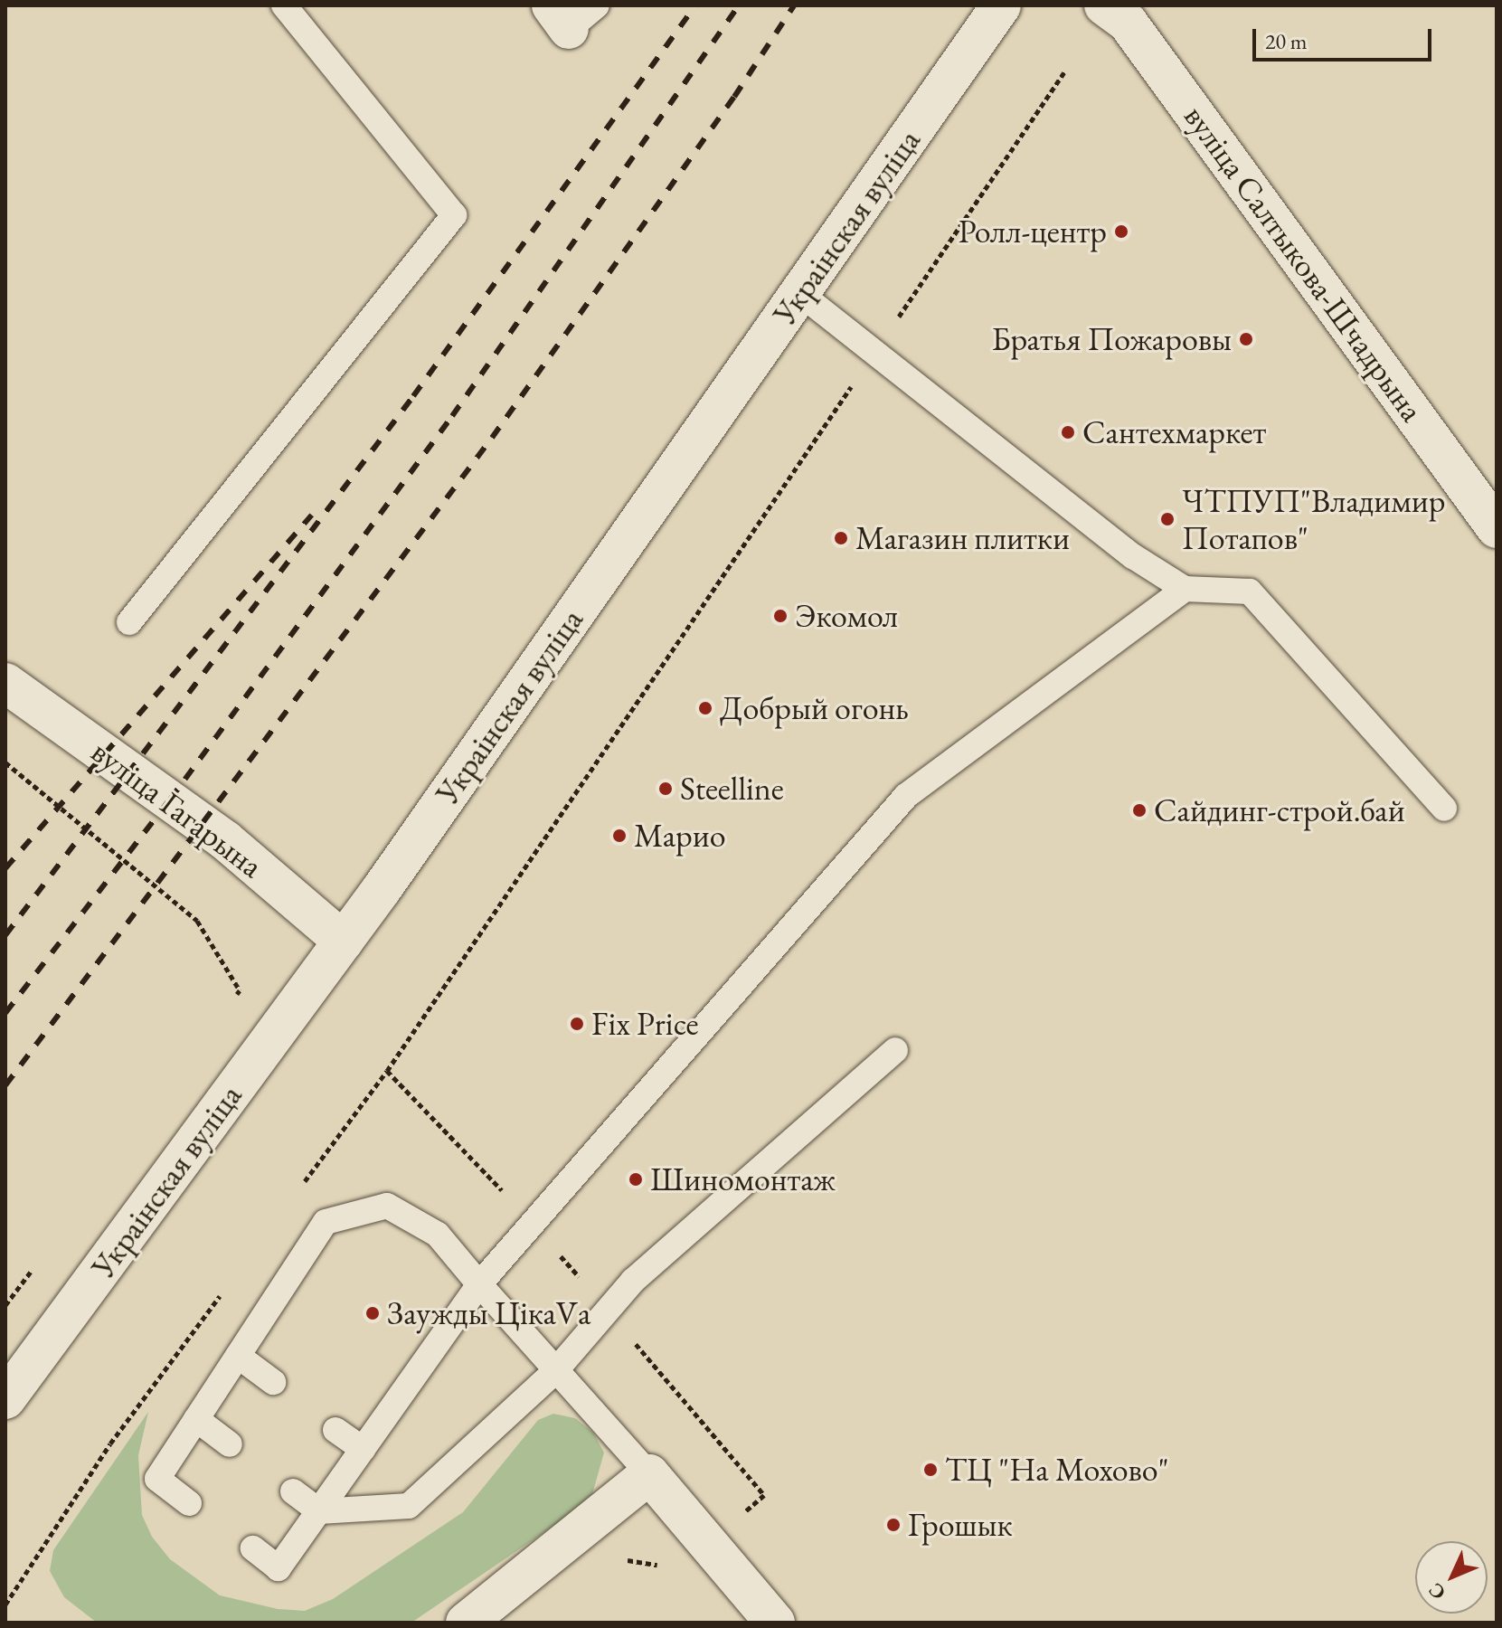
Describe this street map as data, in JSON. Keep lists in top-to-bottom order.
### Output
{
  "streets": {
    "main road": ["Украінская вуліца", "вуліца Салтыкова-Шчадрына", "вуліца Гагарына"]
  },
  "crossings": [
    ["Украінская вуліца", "вуліца Гагарына"]
  ],
  "places": [
    "Ролл-центр",
    "Братья Пожаровы",
    "Сантехмаркет",
    "ЧТПУП\"Владимир Потапов\"",
    "Магазин плитки",
    "Экомол",
    "Добрый огонь",
    "Steelline",
    "Сайдинг-строй.бай",
    "Марио",
    "Fix Price",
    "Шиномонтаж",
    "Заужды ЦікаVа",
    "ТЦ \"На Мохово\"",
    "Грошык"
  ],
  "scale_bar": "20 m",
  "north": "bottom left"
}
